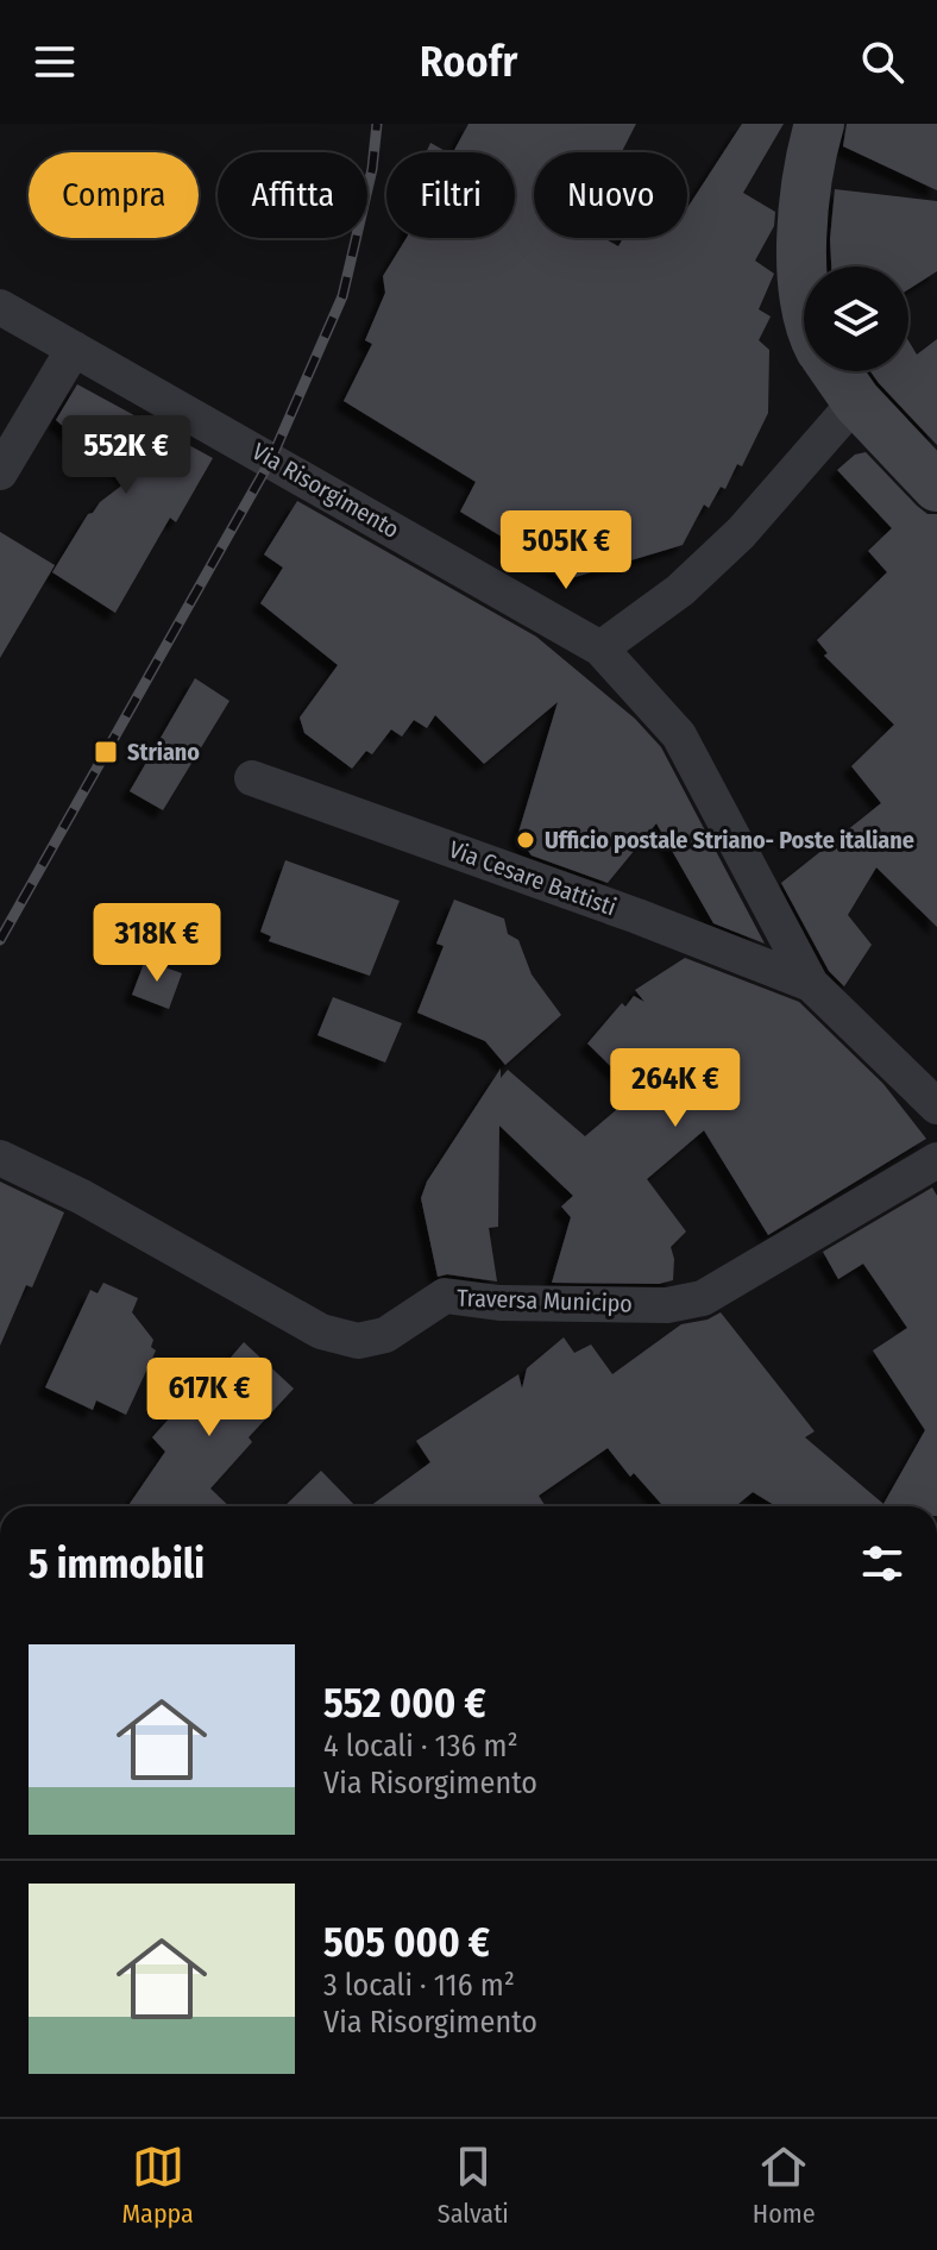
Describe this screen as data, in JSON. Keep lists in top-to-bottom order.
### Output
{
  "streets": {
    "street": ["Via Risorgimento", "Via Cesare Battisti", "Traversa Municipo"]
  },
  "crossings": [
    ["Via Risorgimento", "Via Cesare Battisti"]
  ],
  "places": {
    "transit": ["Striano"],
    "other": ["Ufficio postale Striano- Poste italiane"]
  },
  "page": {
    "header": "Roofr",
    "chip": [
      "Compra",
      "Affitta",
      "Filtri",
      "Nuovo"
    ],
    "price": [
      "552K €",
      "505K €",
      "318K €",
      "264K €",
      "617K €"
    ],
    "heading": "5 immobili",
    "list": [
      {
        "name": "552 000 €",
        "note": "4 locali · 136 m² · Via Risorgimento"
      },
      {
        "name": "505 000 €",
        "note": "3 locali · 116 m² · Via Risorgimento"
      }
    ],
    "tabs": ["Mappa", "Salvati", "Home"]
  }
}
